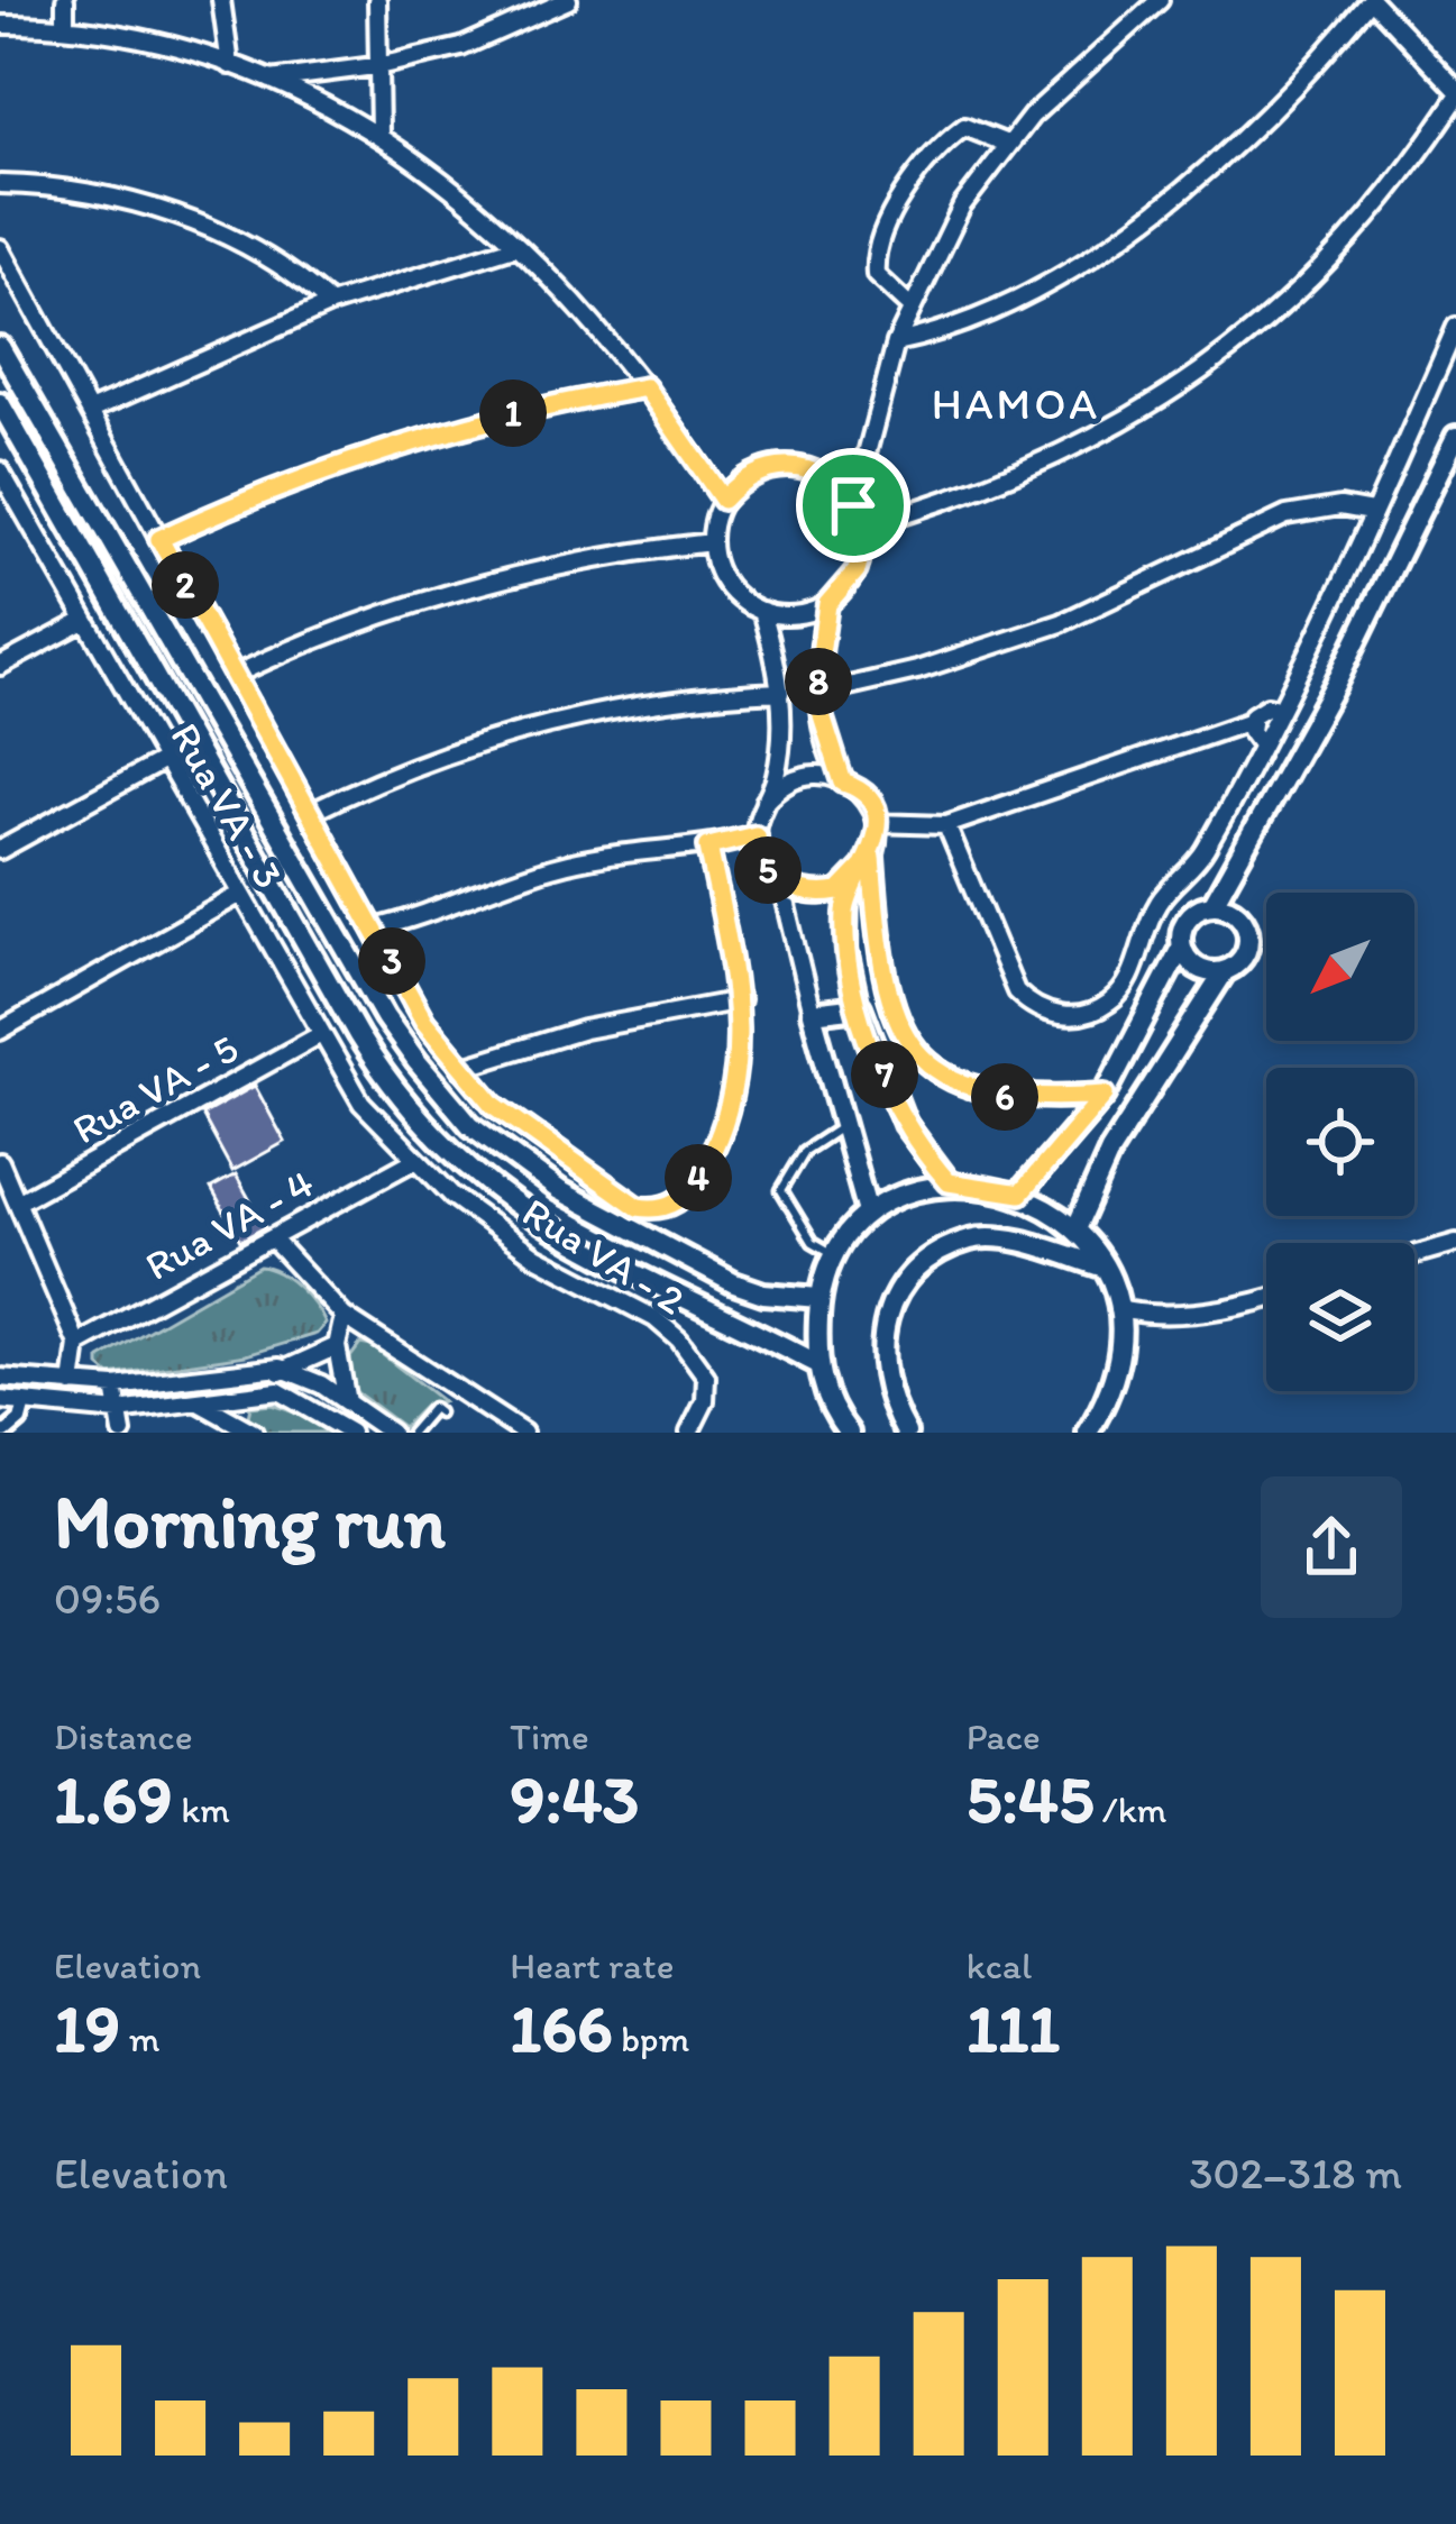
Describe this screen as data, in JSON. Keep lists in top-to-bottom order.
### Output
{
  "streets": {
    "street": [
      "Rua VA - 3",
      "Rua VA - 5",
      "Rua VA - 4",
      "Rua VA - 2"
    ]
  },
  "crossings": [
    ["Rua VA - 3", "Rua VA - 5"],
    ["Rua VA - 3", "Rua VA - 4"],
    ["Rua VA - 3", "Rua VA - 2"],
    ["Rua VA - 4", "Rua VA - 2"]
  ],
  "districts": ["HAMOA"],
  "north": "bottom left",
  "page": {
    "pins": [
      "1",
      "2",
      "8",
      "5",
      "3",
      "7",
      "6",
      "4"
    ],
    "heading": ["Morning run", "09:56"],
    "stats": [
      ["Distance", "1.69 km"],
      ["Time", "9:43"],
      ["Pace", "5:45 /km"],
      ["Elevation", "19 m"],
      ["Heart rate", "166 bpm"],
      ["kcal", "111"]
    ],
    "chart": ["Elevation", "302–318 m"]
  }
}
